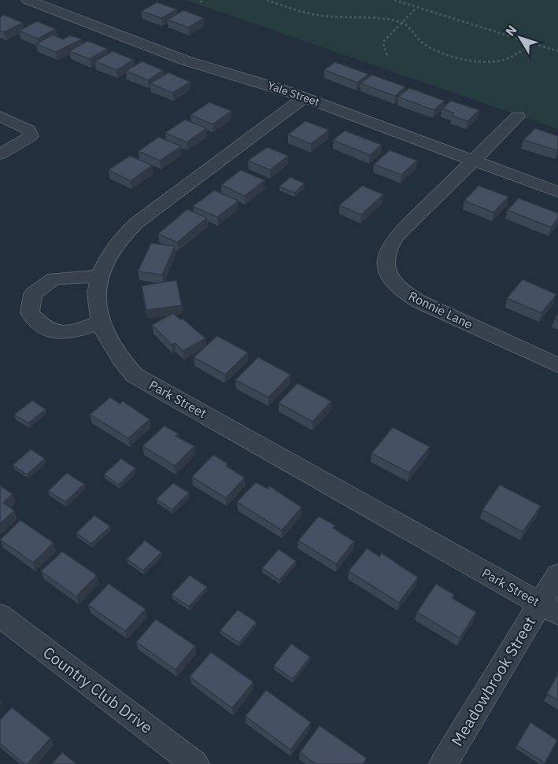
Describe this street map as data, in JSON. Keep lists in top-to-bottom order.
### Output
{
  "streets": {
    "street": [
      "Yale Street",
      "Ronnie Lane",
      "Park Street",
      "Meadowbrook Street",
      "Country Club Drive"
    ]
  },
  "crossings": [
    ["Yale Street", "Ronnie Lane"],
    ["Yale Street", "Park Street"],
    ["Park Street", "Meadowbrook Street"]
  ],
  "north": "top left"
}
